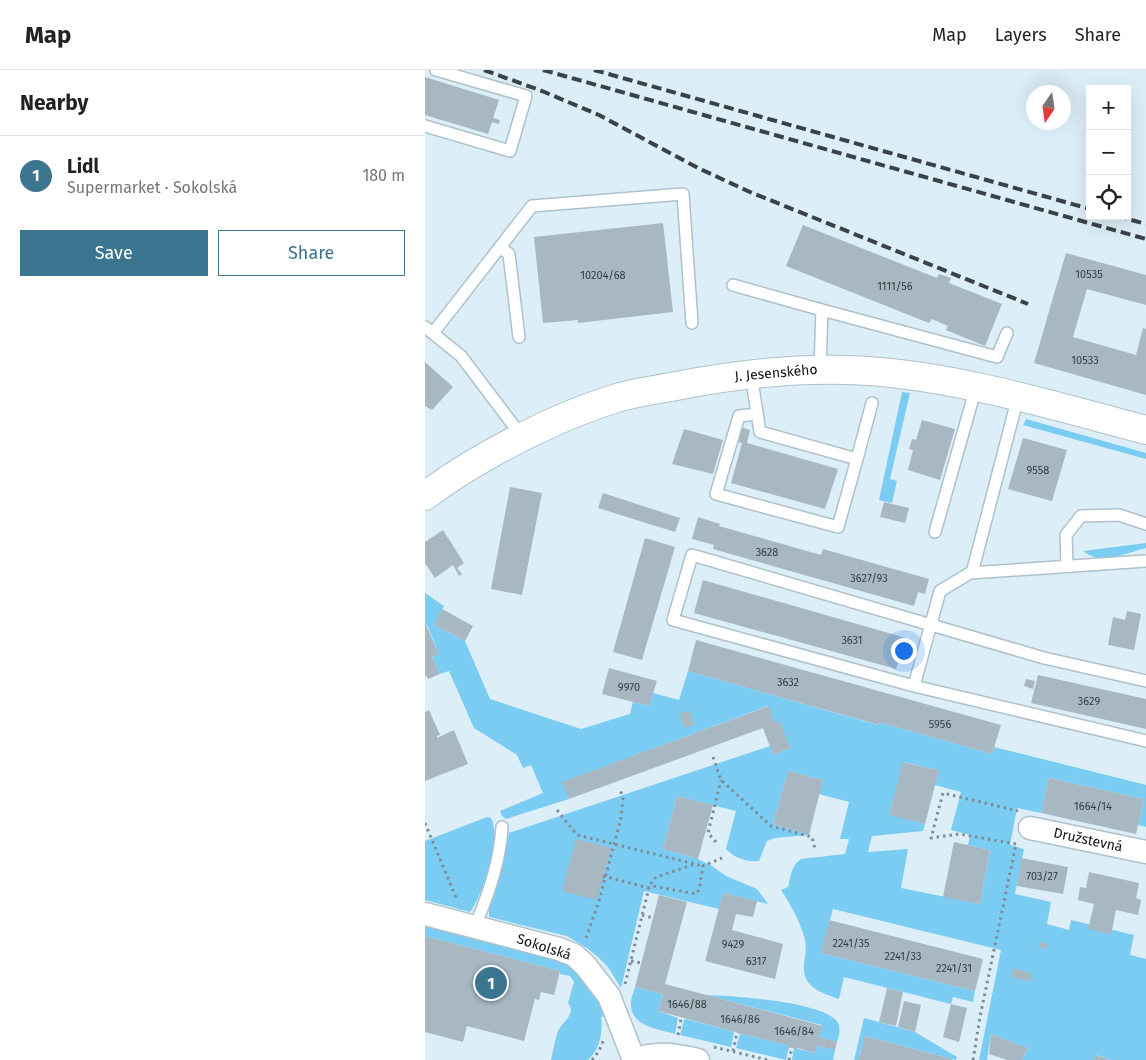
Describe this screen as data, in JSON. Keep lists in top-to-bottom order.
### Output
{
  "streets": {
    "street": ["J. Jesenského", "Družstevná", "Sokolská"]
  },
  "house_numbers": [
    "10535",
    "10204/68",
    "1111/56",
    "10533",
    "9558",
    "3628",
    "3627/93",
    "3631",
    "3632",
    "9970",
    "3629",
    "5956",
    "1664/14",
    "703/27",
    "2241/35",
    "9429",
    "2241/33",
    "6317",
    "2241/31",
    "1646/88",
    "1646/86",
    "1646/84"
  ],
  "north": "bottom",
  "page": {
    "header": "Map",
    "nav": ["Map", "Layers", "Share"],
    "heading": "Nearby",
    "map_buttons": ["+", "−"],
    "list": [
      {
        "mark": "1",
        "name": "Lidl",
        "note": "Supermarket · Sokolská",
        "value": "180 m"
      }
    ],
    "buttons": ["Save", "Share"],
    "pins": "1"
  }
}
